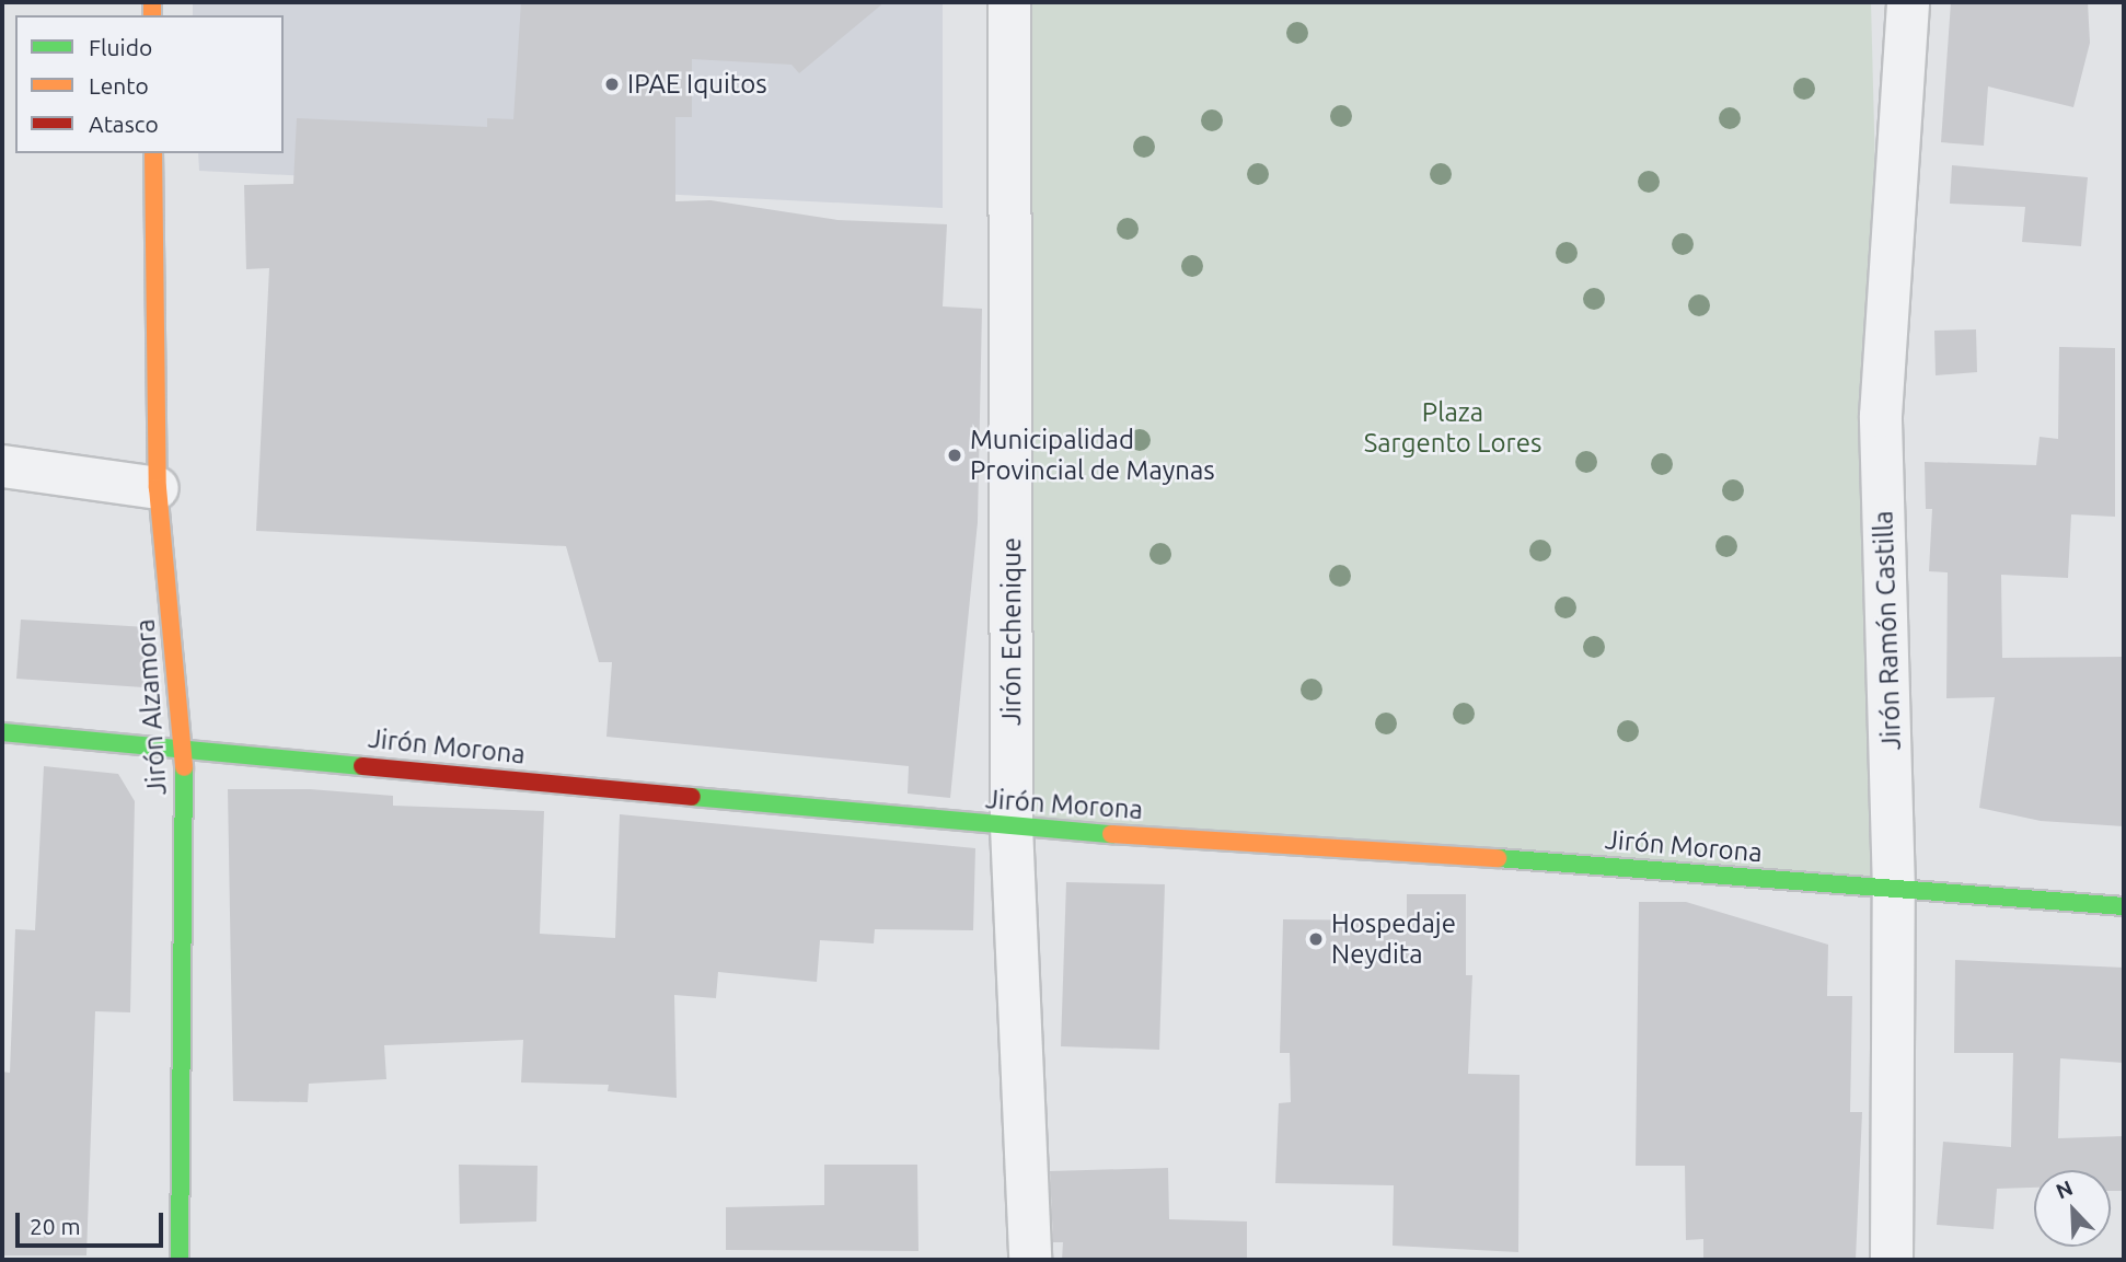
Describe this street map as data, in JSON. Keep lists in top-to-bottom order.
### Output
{
  "streets": {
    "street": [
      "Jirón Ramón Castilla",
      "Jirón Echenique",
      "Jirón Alzamora",
      "Jirón Morona"
    ]
  },
  "crossings": [
    ["Jirón Ramón Castilla", "Jirón Morona"],
    ["Jirón Echenique", "Jirón Morona"],
    ["Jirón Alzamora", "Jirón Morona"]
  ],
  "parks": ["Plaza Sargento Lores"],
  "places": ["IPAE Iquitos", "Municipalidad Provincial de Maynas", "Hospedaje Neydita"],
  "legend": ["Fluido", "Lento", "Atasco"],
  "scale_bar": "20 m",
  "north": "top left"
}
